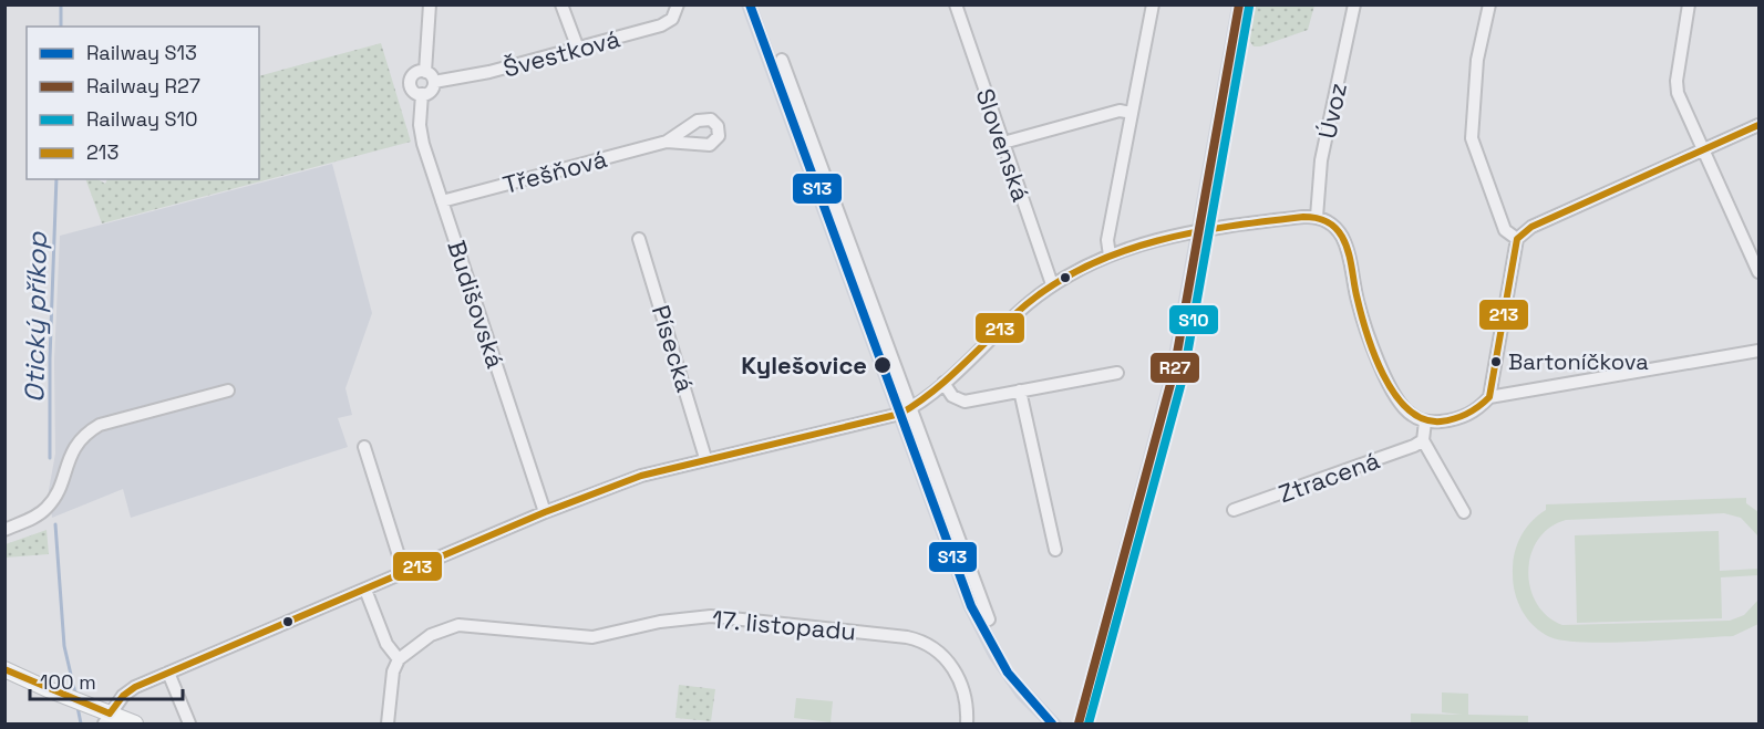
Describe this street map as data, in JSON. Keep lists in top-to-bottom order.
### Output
{
  "streets": {
    "street": [
      "Švestková",
      "Úvoz",
      "Slovenská",
      "Třešňová",
      "Budišovská",
      "Písecká",
      "Ztracená",
      "17. listopadu"
    ]
  },
  "crossings": [
    ["Švestková", "Budišovská"],
    ["Třešňová", "Budišovská"]
  ],
  "water": ["Otický příkop"],
  "places": ["Bartoníčkova", "Kylešovice"],
  "lines": [
    "rail line S13",
    "rail line R27",
    "rail line S10",
    "transit line 213"
  ],
  "legend": [
    "Railway S13",
    "Railway R27",
    "Railway S10",
    "213"
  ],
  "scale_bar": "100 m"
}
